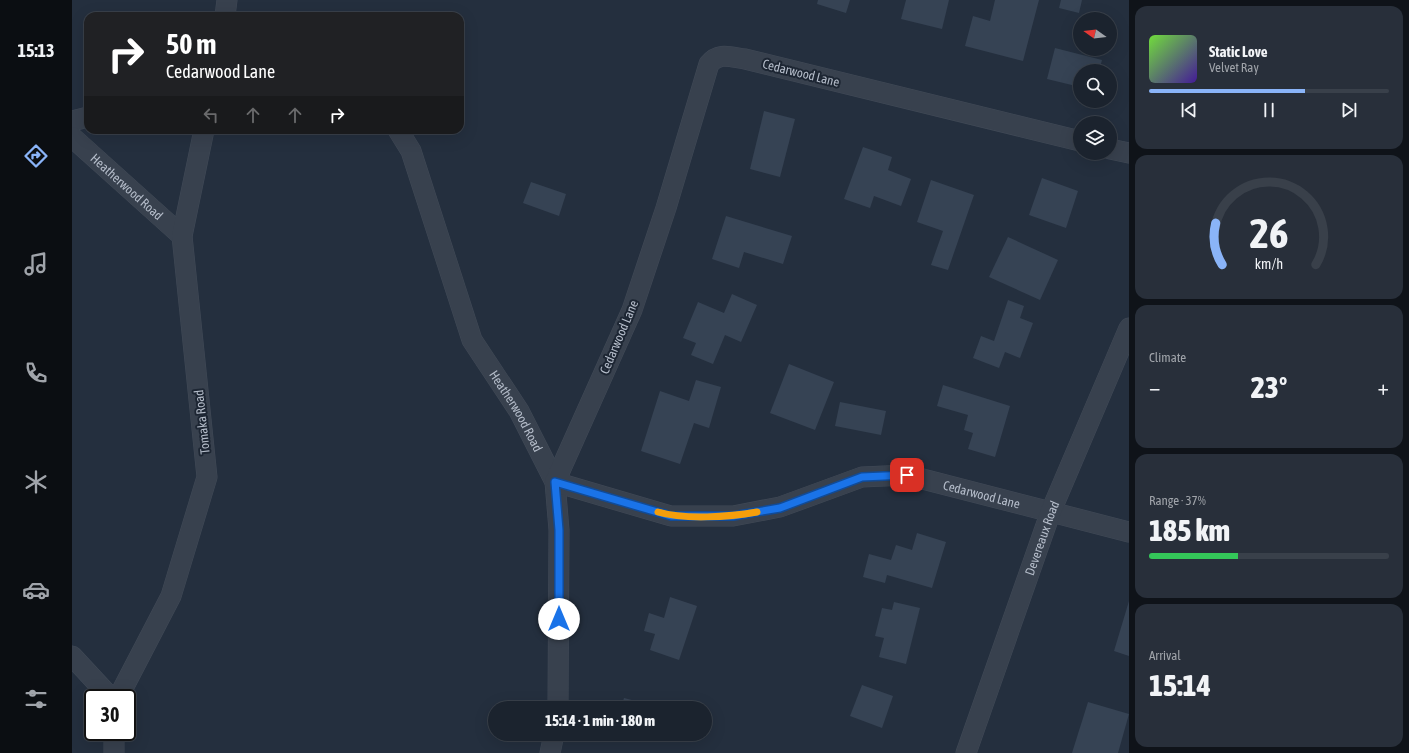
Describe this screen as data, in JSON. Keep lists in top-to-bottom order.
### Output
{
  "streets": {
    "street": [
      "Cedarwood Lane",
      "Heatherwood Road",
      "Tomaka Road",
      "Devereaux Road"
    ]
  },
  "crossings": [
    ["Cedarwood Lane", "Heatherwood Road"],
    ["Cedarwood Lane", "Devereaux Road"],
    ["Heatherwood Road", "Tomaka Road"]
  ],
  "north": "left",
  "page": {
    "tabs": "15:13",
    "turn": ["50 m", "Cedarwood Lane"],
    "song": ["Static Love", "Velvet Ray"],
    "tile": [
      "Climate",
      ["Range · 37%", "185 km"],
      ["Arrival", "15:14"]
    ],
    "heat": ["−", "23°", "+"],
    "limit": "30",
    "trip": "15:14 · 1 min · 180 m",
    "gauge": ["26", "km/h"]
  }
}
